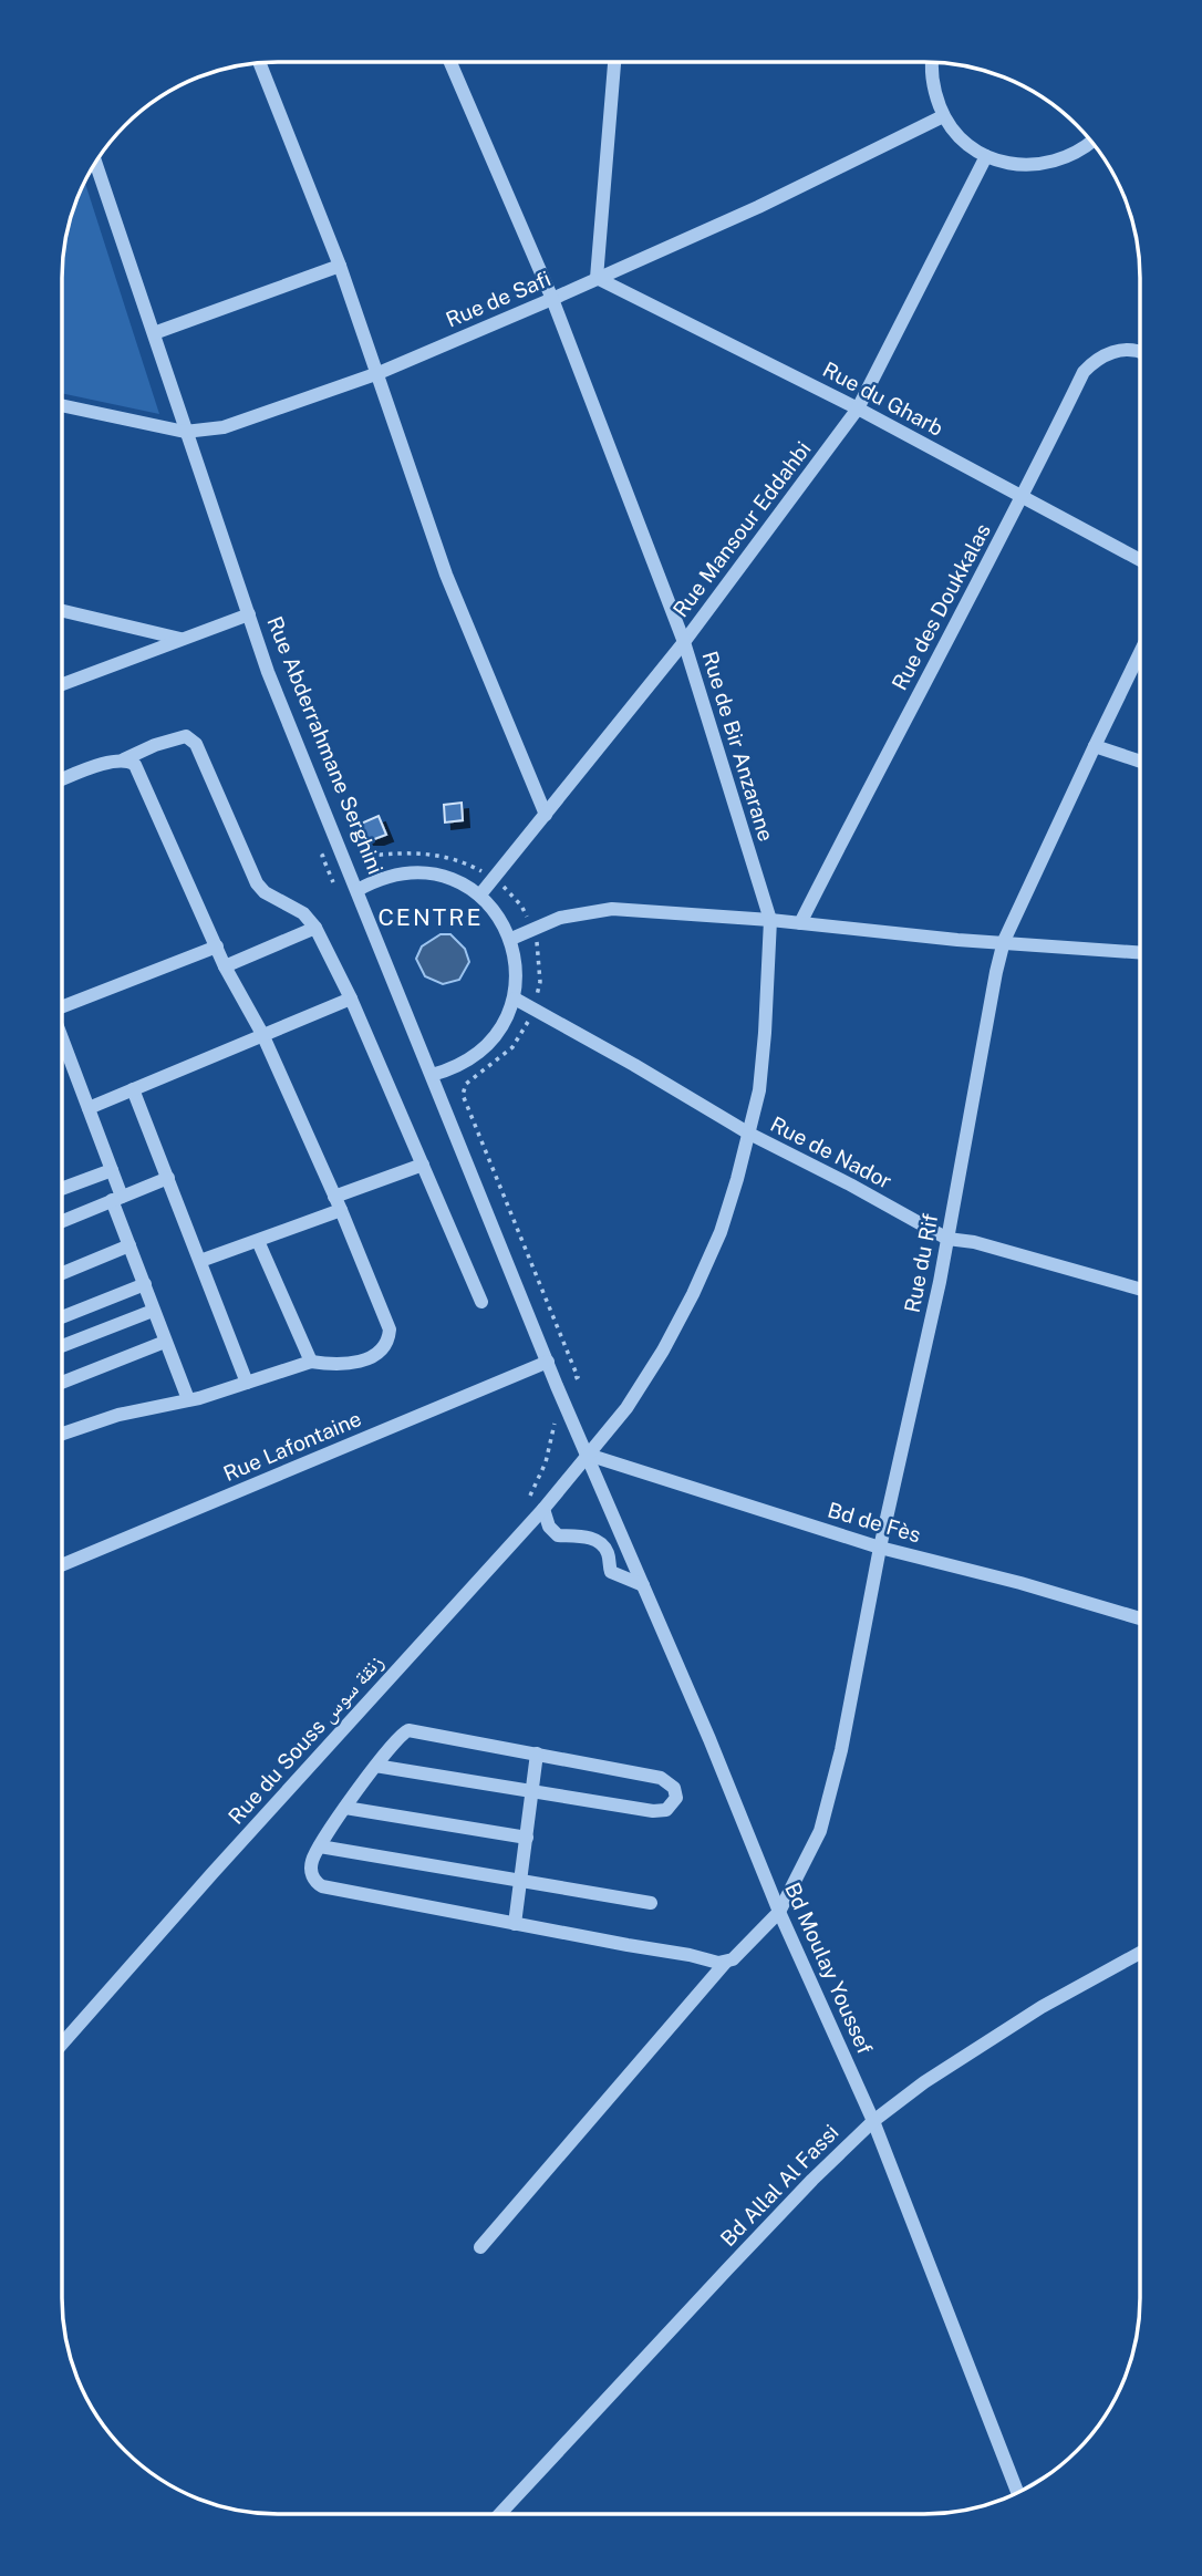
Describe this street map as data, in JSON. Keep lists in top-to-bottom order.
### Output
{
  "streets": {
    "street": [
      "Rue de Safi",
      "Rue du Gharb",
      "Rue Mansour Eddahbi",
      "Rue des Doukkalas",
      "Rue Abderrahmane Serghini",
      "Rue de Bir Anzarane",
      "Rue de Nador",
      "Rue du Rif",
      "Rue Lafontaine",
      "Bd de Fès",
      "Rue du Souss زنقة سوس",
      "Bd Moulay Youssef",
      "Bd Allal Al Fassi"
    ]
  },
  "crossings": [
    ["Rue de Safi", "Rue du Gharb"],
    ["Rue de Safi", "Rue Abderrahmane Serghini"],
    ["Rue de Safi", "Rue de Bir Anzarane"],
    ["Rue du Gharb", "Rue Mansour Eddahbi"],
    ["Rue du Gharb", "Rue des Doukkalas"],
    ["Rue Mansour Eddahbi", "Rue Abderrahmane Serghini"],
    ["Rue Mansour Eddahbi", "Rue de Bir Anzarane"],
    ["Rue Abderrahmane Serghini", "Rue de Nador"],
    ["Rue de Bir Anzarane", "Rue de Nador"],
    ["Rue de Bir Anzarane", "Bd de Fès"],
    ["Rue de Bir Anzarane", "Rue du Souss زنقة سوس"],
    ["Rue de Bir Anzarane", "Bd Moulay Youssef"],
    ["Rue de Nador", "Rue du Rif"],
    ["Rue du Rif", "Bd de Fès"],
    ["Rue du Rif", "Bd Moulay Youssef"],
    ["Bd de Fès", "Rue du Souss زنقة سوس"],
    ["Bd de Fès", "Bd Moulay Youssef"],
    ["Rue du Souss زنقة سوس", "Bd Moulay Youssef"],
    ["Bd Moulay Youssef", "Bd Allal Al Fassi"]
  ],
  "districts": ["CENTRE"]
}
